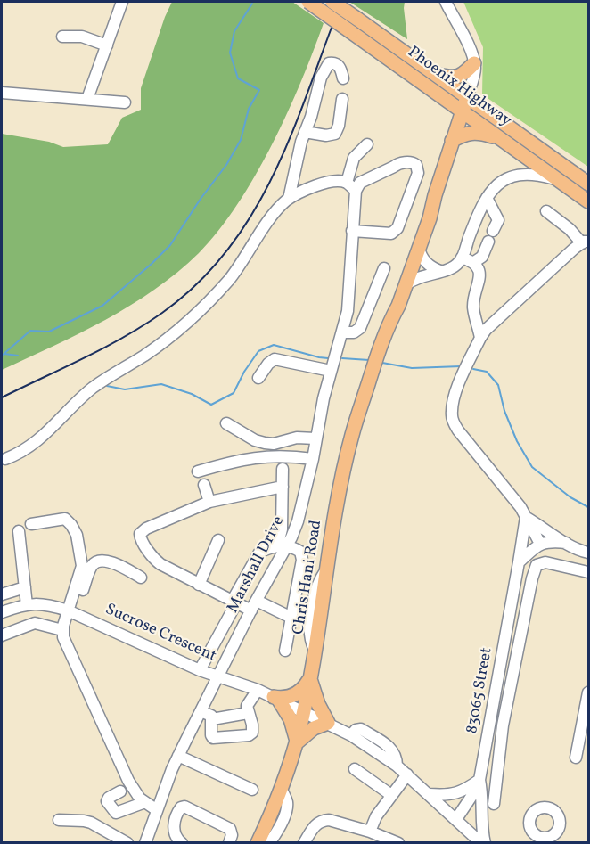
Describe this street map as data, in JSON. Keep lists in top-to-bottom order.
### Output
{
  "streets": {
    "main road": ["Phoenix Highway", "Chris Hani Road"],
    "street": ["Marshall Drive", "Sucrose Crescent", "83065 Street"]
  },
  "crossings": [
    ["Phoenix Highway", "Chris Hani Road"],
    ["Marshall Drive", "Sucrose Crescent"],
    ["Chris Hani Road", "Sucrose Crescent"],
    ["Sucrose Crescent", "83065 Street"]
  ]
}
